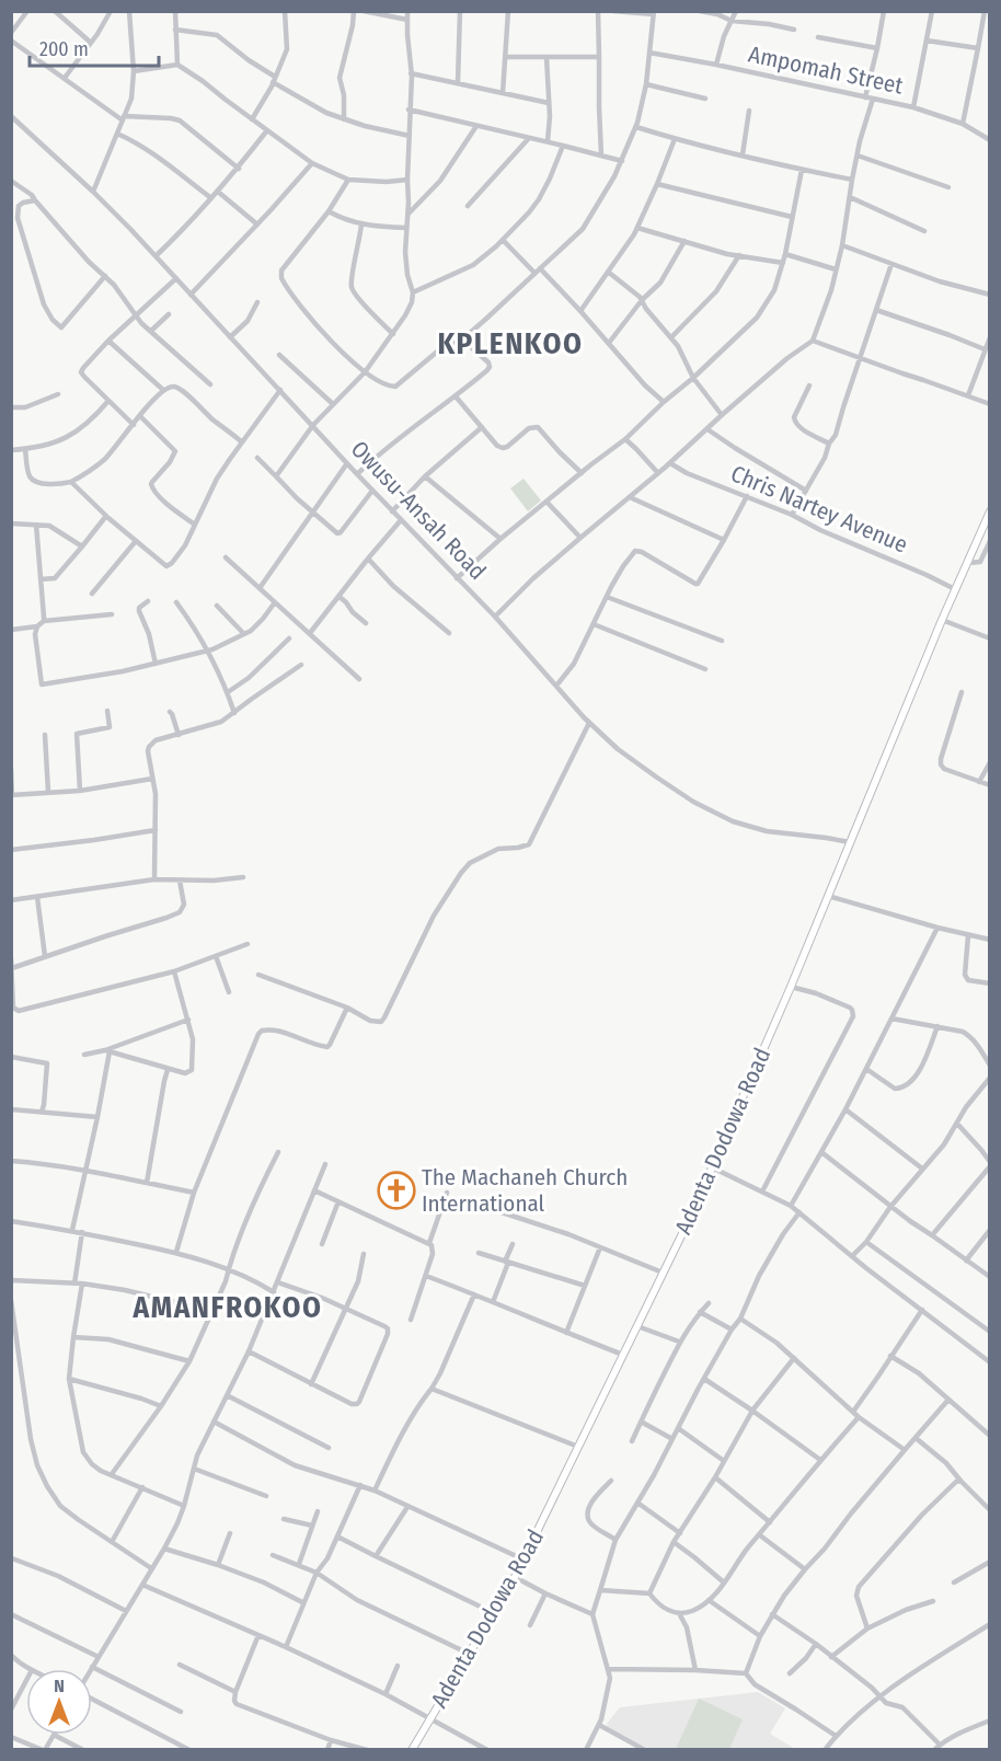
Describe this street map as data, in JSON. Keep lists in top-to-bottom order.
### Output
{
  "streets": {
    "main road": ["Adenta Dodowa Road"],
    "street": ["Ampomah Street", "Chris Nartey Avenue", "Owusu-Ansah Road"]
  },
  "crossings": [
    ["Chris Nartey Avenue", "Adenta Dodowa Road"],
    ["Owusu-Ansah Road", "Adenta Dodowa Road"]
  ],
  "districts": ["KPLENKOO", "AMANFROKOO"],
  "places": {
    "church": ["The Machaneh Church International"]
  },
  "scale_bar": "200 m",
  "north": "top"
}
